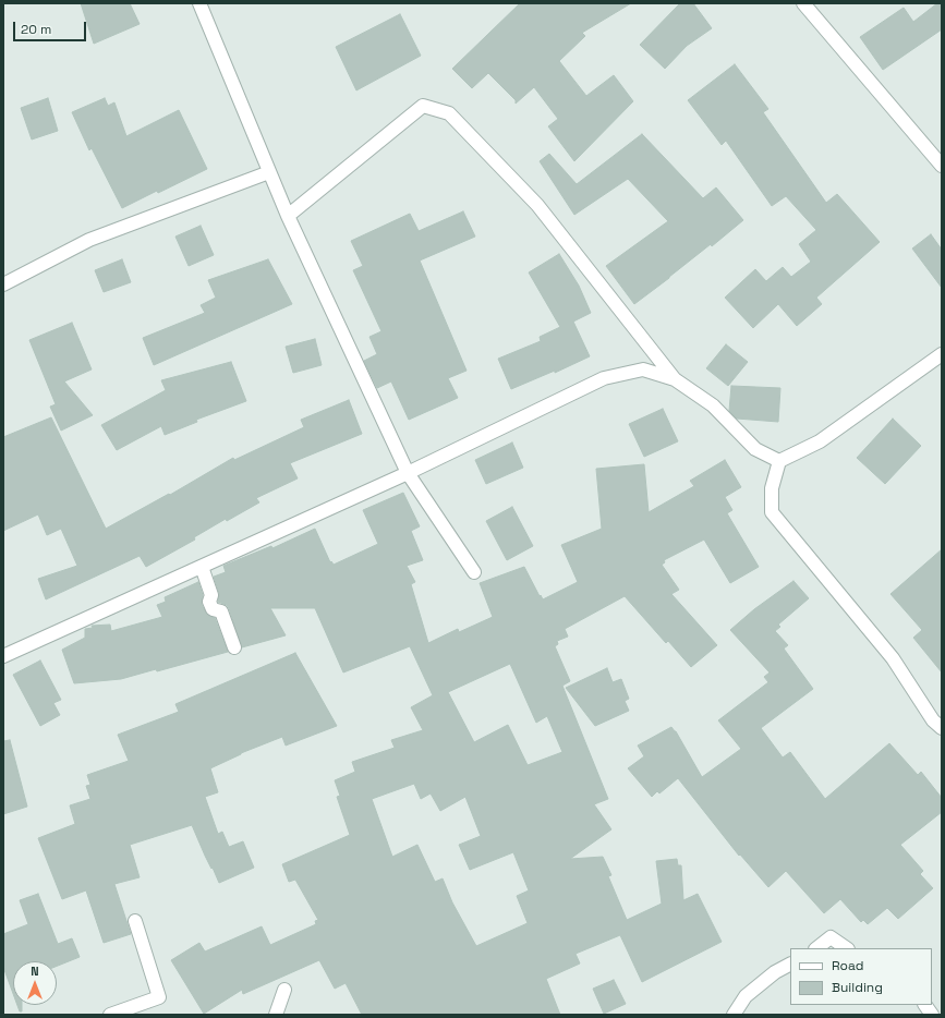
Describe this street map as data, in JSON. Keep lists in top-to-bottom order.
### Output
{
  "legend": ["Road", "Building"],
  "scale_bar": "20 m",
  "north": "top"
}
